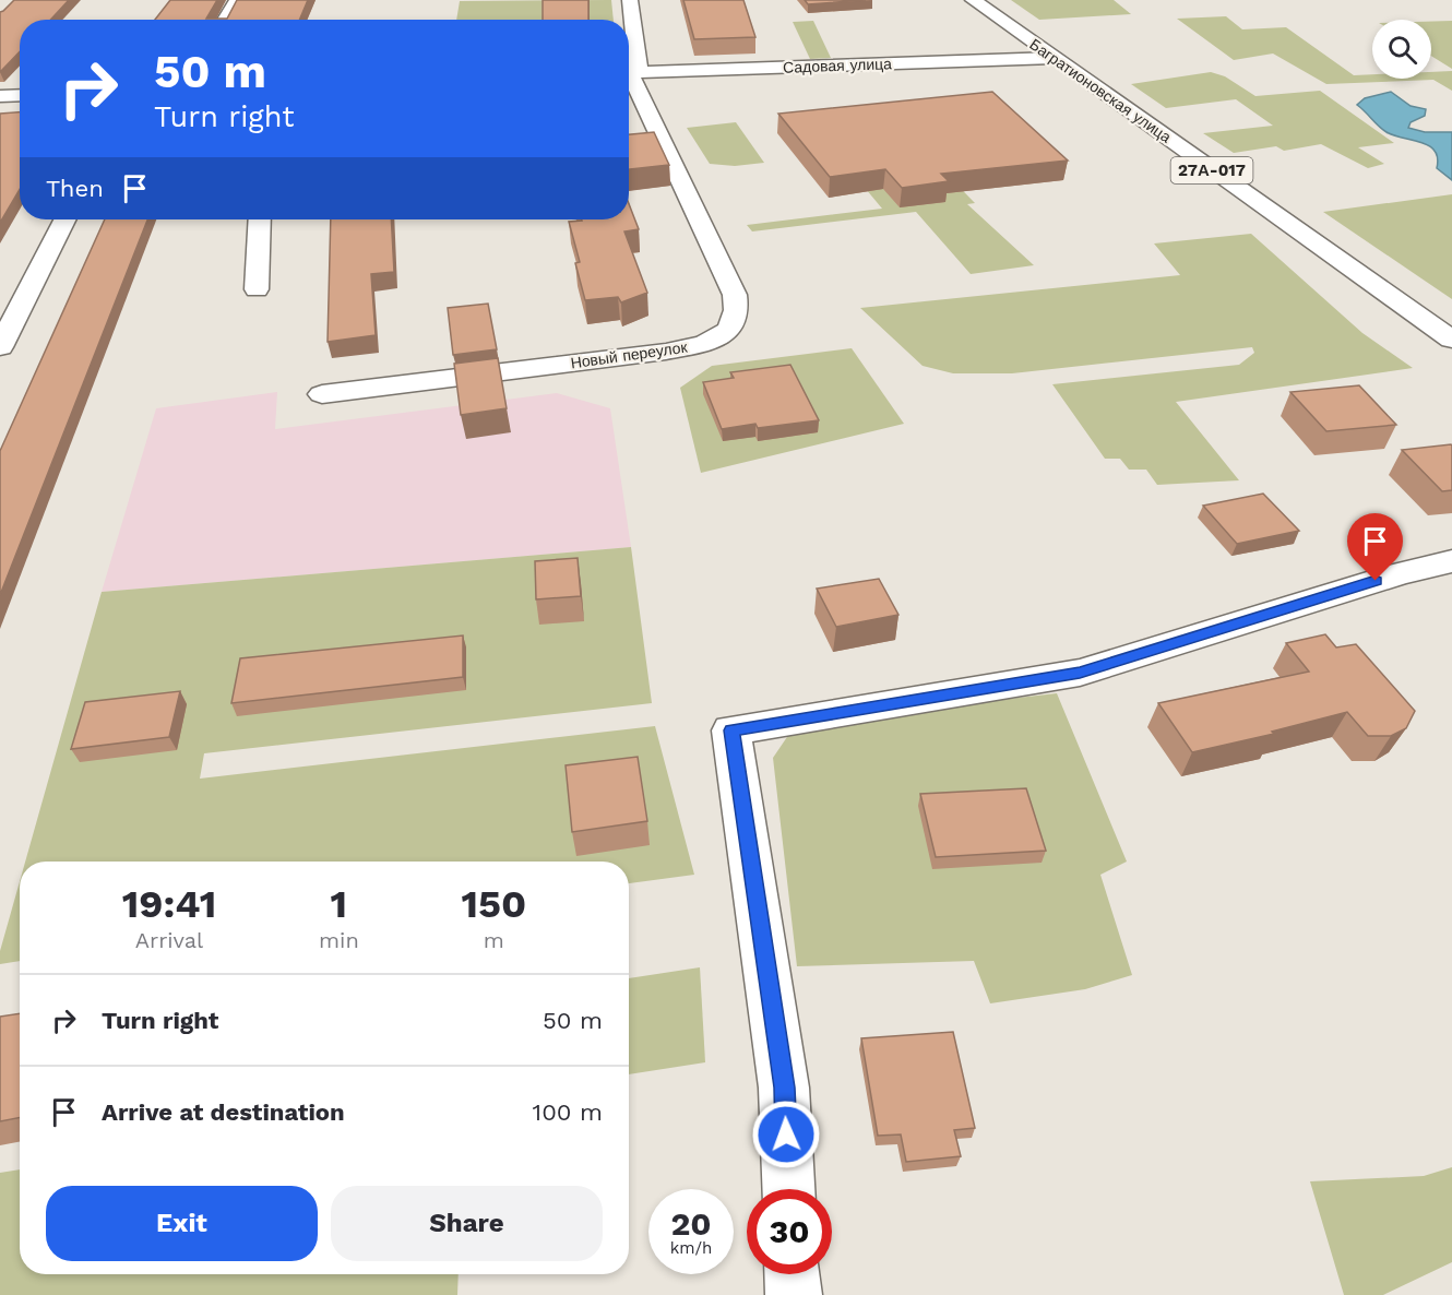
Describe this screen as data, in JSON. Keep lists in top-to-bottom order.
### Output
{
  "streets": {
    "street": [
      "Садовая улица",
      "Багратионовская улица",
      "27А-017",
      "Новый переулок"
    ]
  },
  "crossings": [
    ["Садовая улица", "Багратионовская улица"],
    ["Садовая улица", "Новый переулок"]
  ],
  "page": {
    "turn": ["50 m", "Turn right"],
    "then": "Then",
    "eta": [
      "19:41",
      "Arrival",
      "1",
      "min",
      "150",
      "m"
    ],
    "list": [
      {
        "name": "Turn right",
        "value": "50 m"
      },
      {
        "name": "Arrive at destination",
        "value": "100 m"
      }
    ],
    "buttons": ["Exit", "Share"],
    "speed": "20 km/h",
    "limit": "30"
  }
}
